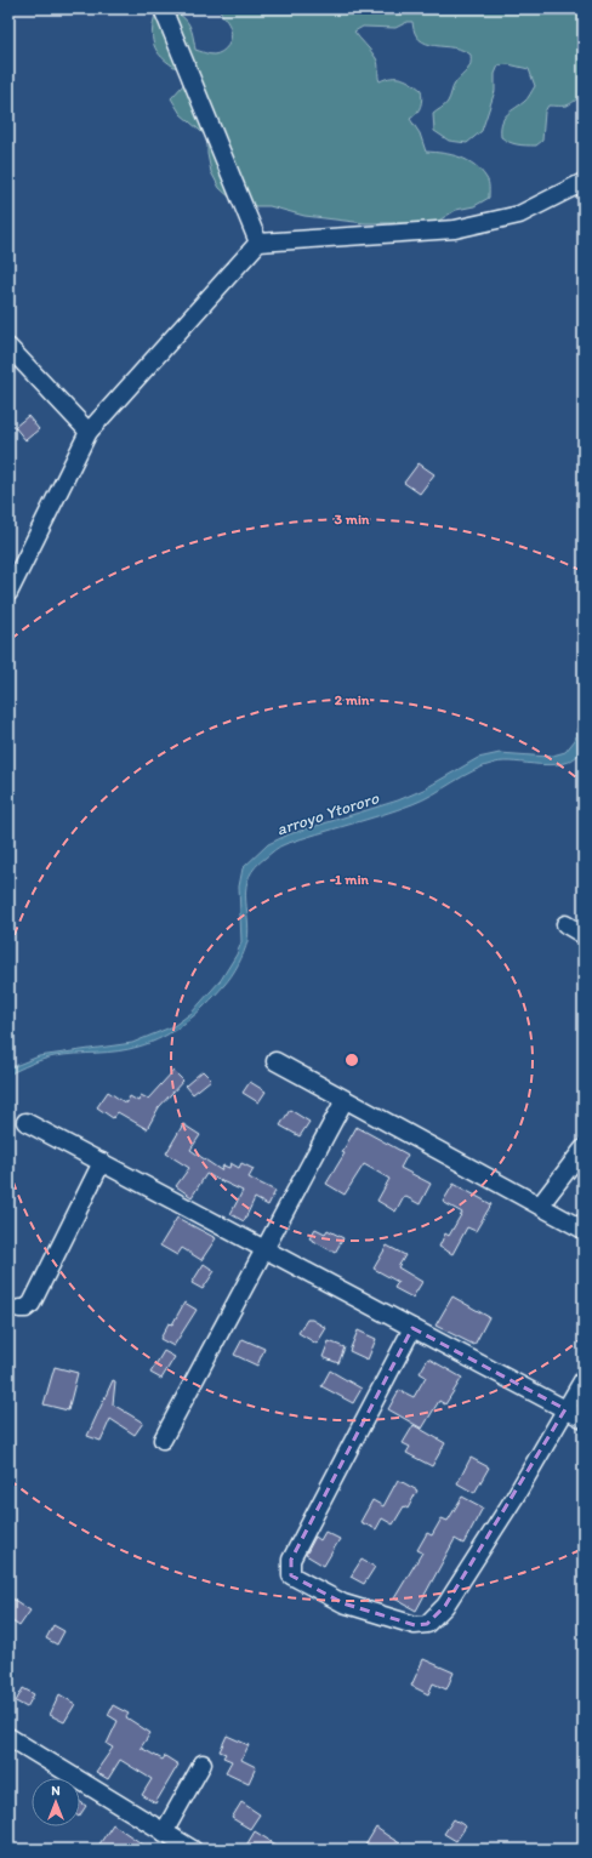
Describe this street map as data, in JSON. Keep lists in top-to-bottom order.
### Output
{
  "water": ["arroyo Ytororo"],
  "north": "top",
  "rings": ["3 min", "2 min", "1 min"]
}
